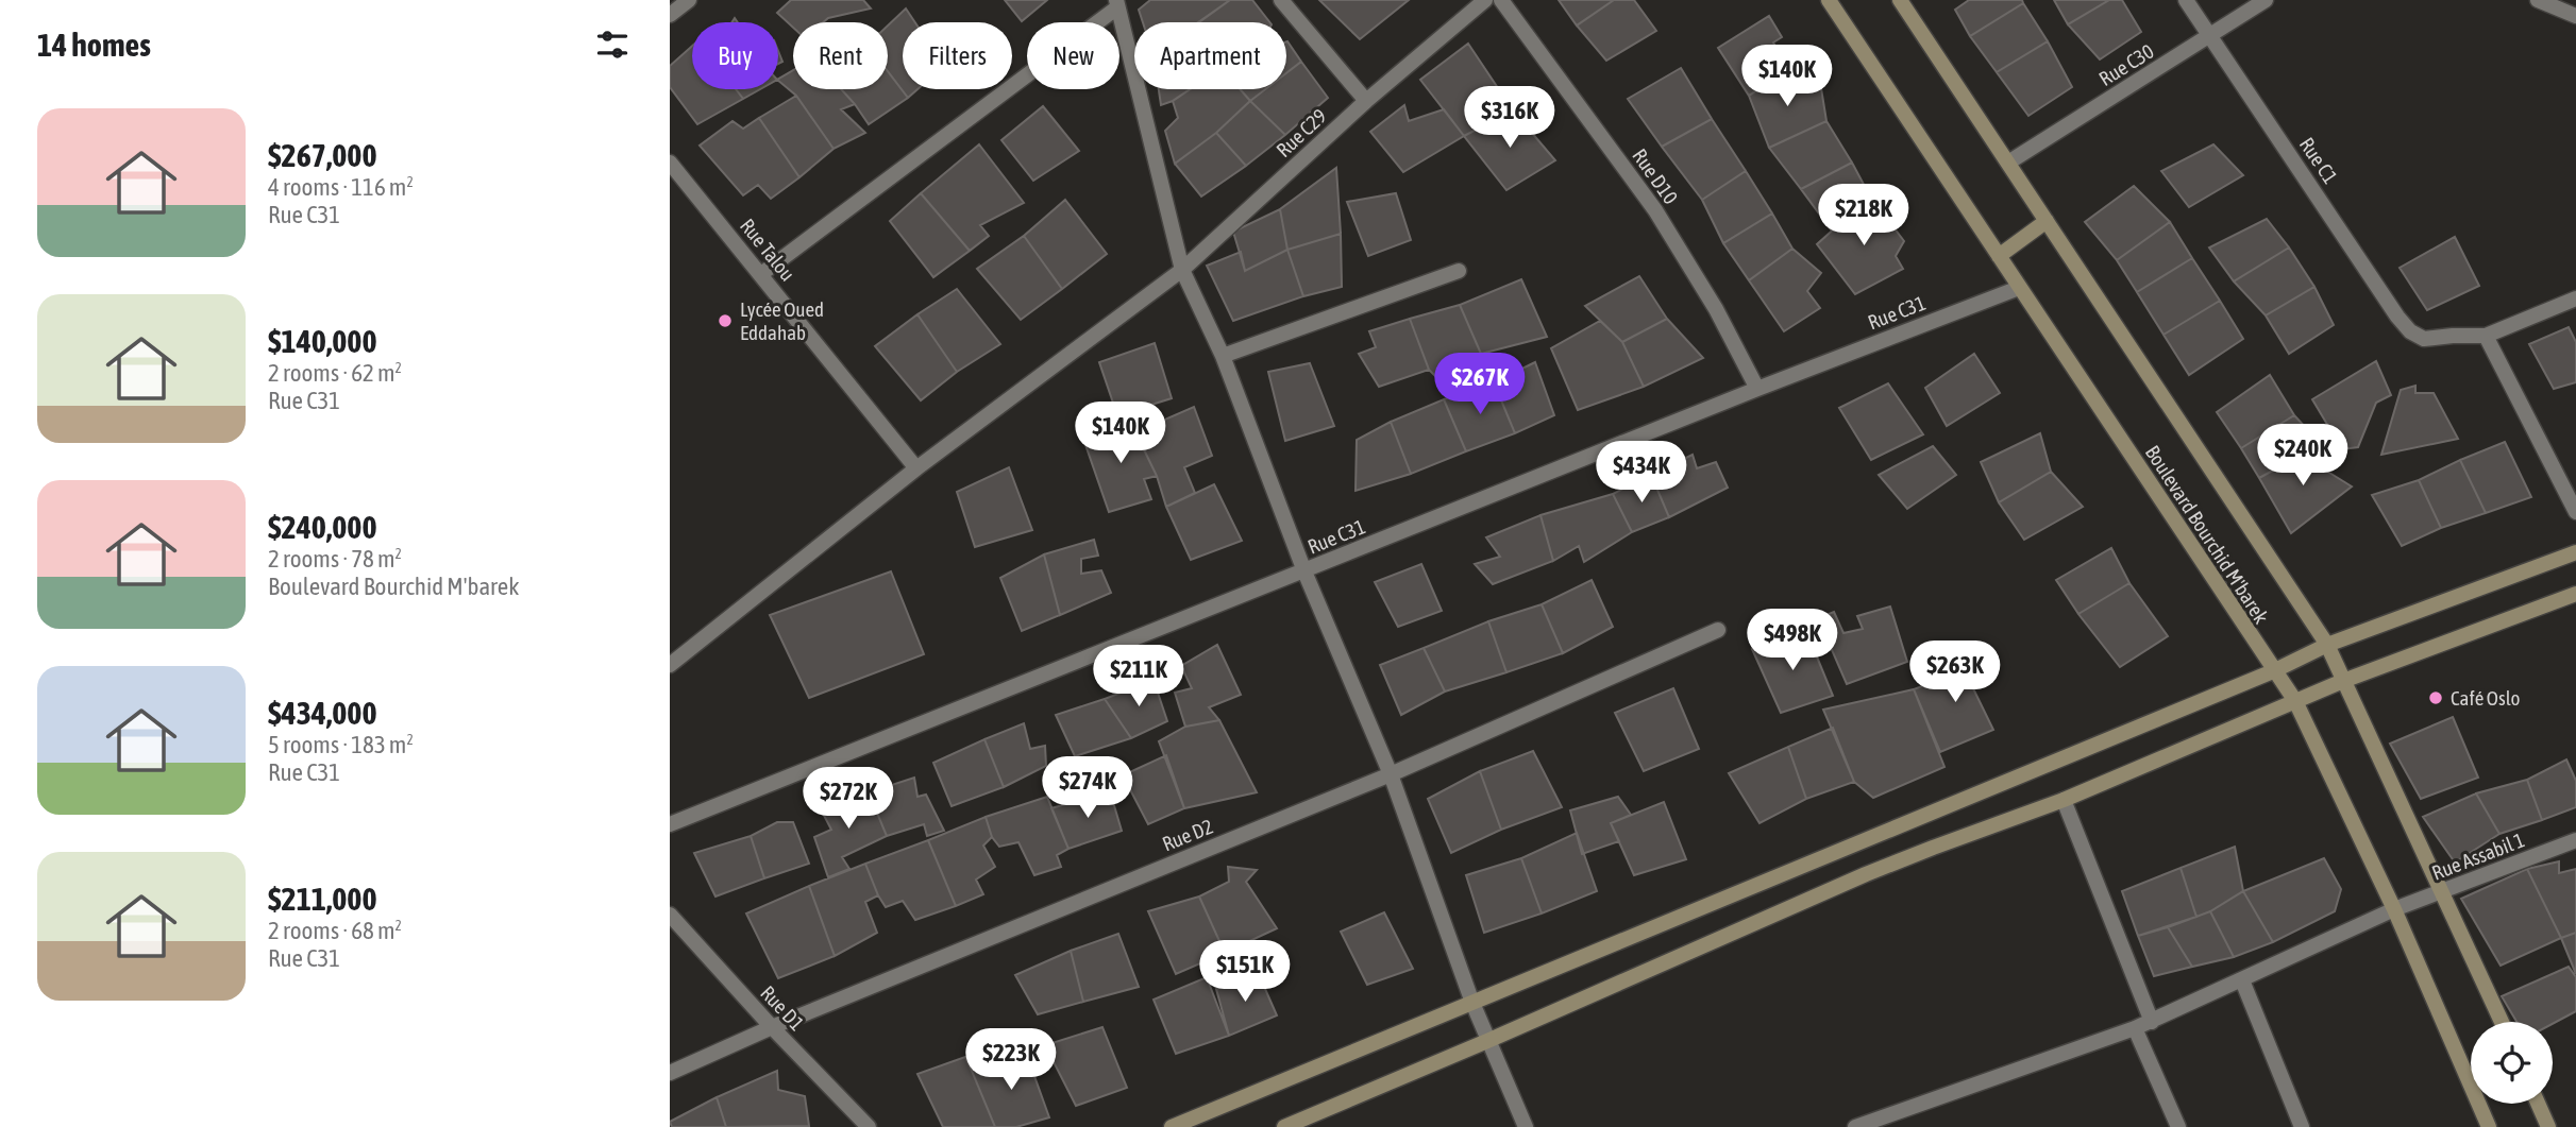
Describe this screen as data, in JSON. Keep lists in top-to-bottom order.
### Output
{
  "streets": {
    "main road": ["Boulevard Bourchid M'barek"],
    "street": [
      "Rue C30",
      "Rue C29",
      "Rue C1",
      "Rue D10",
      "Rue Talou",
      "Rue C31",
      "Rue D2",
      "Rue Assabil 1",
      "Rue D1"
    ]
  },
  "crossings": [
    ["Rue C30", "Rue C1"],
    ["Rue C30", "Boulevard Bourchid M'barek"],
    ["Rue C29", "Rue Talou"],
    ["Rue D10", "Rue C31"],
    ["Rue C31", "Boulevard Bourchid M'barek"],
    ["Boulevard Bourchid M'barek", "Rue Assabil 1"],
    ["Rue D2", "Rue D1"]
  ],
  "places": ["Lycée Oued Eddahab", "Café Oslo"],
  "page": {
    "heading": "14 homes",
    "chip": [
      "Buy",
      "Rent",
      "Filters",
      "New",
      "Apartment"
    ],
    "price": [
      "$140K",
      "$316K",
      "$218K",
      "$267K",
      "$140K",
      "$240K",
      "$434K",
      "$498K",
      "$263K",
      "$211K",
      "$274K",
      "$272K",
      "$151K",
      "$223K"
    ],
    "list": [
      {
        "name": "$267,000",
        "note": "4 rooms · 116 m² · Rue C31"
      },
      {
        "name": "$140,000",
        "note": "2 rooms · 62 m² · Rue C31"
      },
      {
        "name": "$240,000",
        "note": "2 rooms · 78 m² · Boulevard Bourchid M'barek"
      },
      {
        "name": "$434,000",
        "note": "5 rooms · 183 m² · Rue C31"
      },
      {
        "name": "$211,000",
        "note": "2 rooms · 68 m² · Rue C31"
      }
    ]
  }
}
